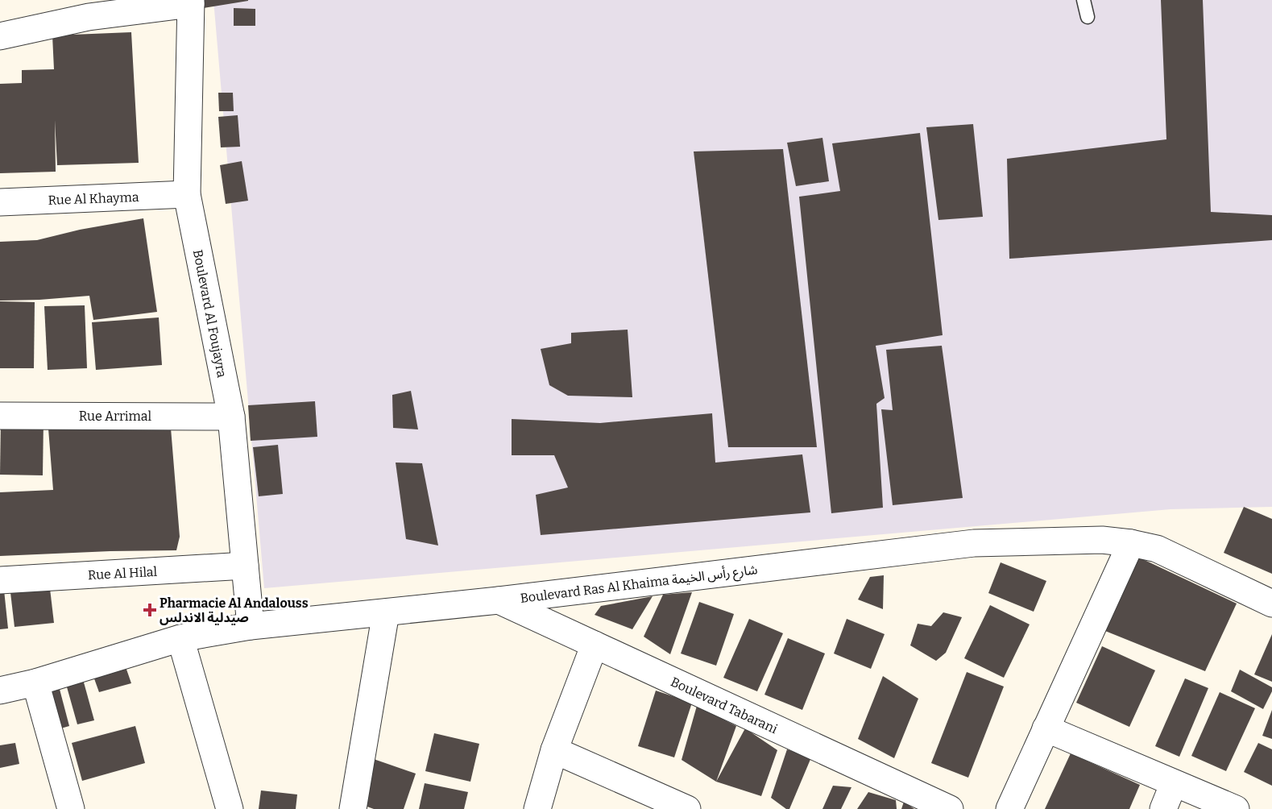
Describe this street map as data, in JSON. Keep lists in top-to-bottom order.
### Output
{
  "streets": {
    "street": [
      "Rue Al Khayma",
      "Boulevard Al Foujayra",
      "Rue Arrimal",
      "Rue Al Hilal",
      "Boulevard Ras Al Khaima شارع رأس الخيمة",
      "Boulevard Tabarani"
    ]
  },
  "crossings": [
    ["Rue Al Khayma", "Boulevard Al Foujayra"],
    ["Boulevard Al Foujayra", "Rue Arrimal"],
    ["Boulevard Al Foujayra", "Rue Al Hilal"],
    ["Boulevard Al Foujayra", "Boulevard Ras Al Khaima شارع رأس الخيمة"],
    ["Boulevard Ras Al Khaima شارع رأس الخيمة", "Boulevard Tabarani"]
  ],
  "places": {
    "health": ["Pharmacie Al Andalouss صيدلية الاندلس"]
  }
}
